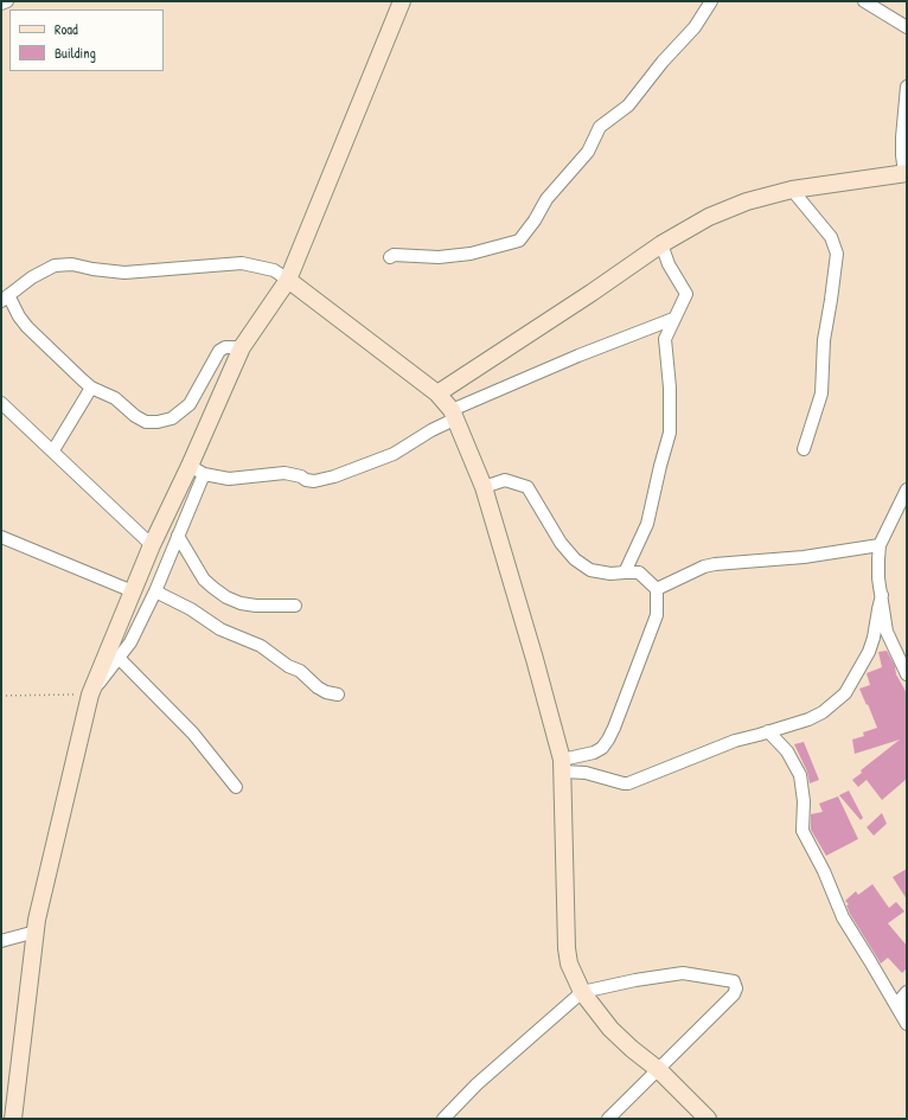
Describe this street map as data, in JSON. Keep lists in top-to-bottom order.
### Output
{
  "legend": ["Road", "Building"]
}
